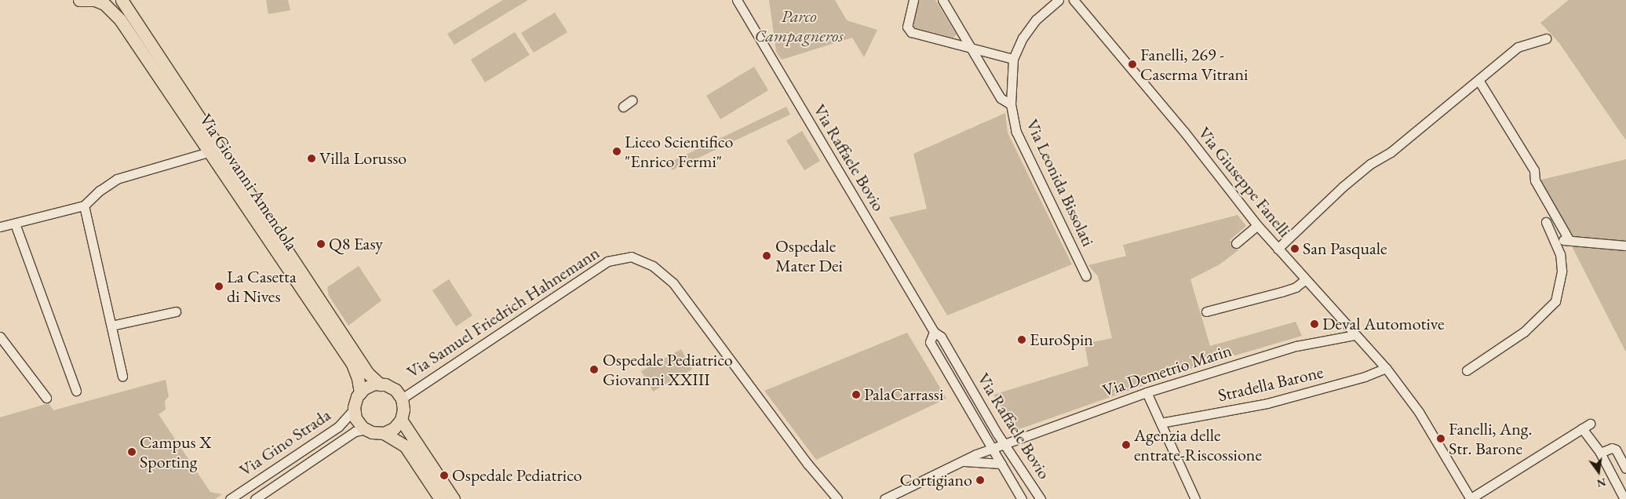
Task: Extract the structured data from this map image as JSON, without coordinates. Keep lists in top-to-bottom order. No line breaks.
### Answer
{"streets":{"main road":["Via Giovanni Amendola"],"street":["Via Raffaele Bovio","Via Giuseppe Fanelli","Via Leonida Bissolati","Via Samuel Friedrich Hahnemann","Via Demetrio Marin","Stradella Barone","Via Gino Strada"]},"crossings":[["Via Raffaele Bovio","Via Demetrio Marin"],["Via Giovanni Amendola","Via Samuel Friedrich Hahnemann"],["Via Giovanni Amendola","Via Gino Strada"],["Via Giuseppe Fanelli","Via Demetrio Marin"],["Via Giuseppe Fanelli","Stradella Barone"],["Via Samuel Friedrich Hahnemann","Via Gino Strada"]],"parks":["Parco Campagneros"],"places":["Fanelli, 269 - Caserma Vitrani","Liceo Scientifico \"Enrico Fermi\"","Villa Lorusso","Q8 Easy","San Pasquale","Ospedale Mater Dei","La Casetta di Nives","Deval Automotive","EuroSpin","Ospedale Pediatrico Giovanni XXIII","PalaCarrassi","Fanelli, Ang. Str. Barone","Agenzia delle entrate-Riscossione","Campus X Sporting","Ospedale Pediatrico","Cortigiano"],"north":"bottom"}
